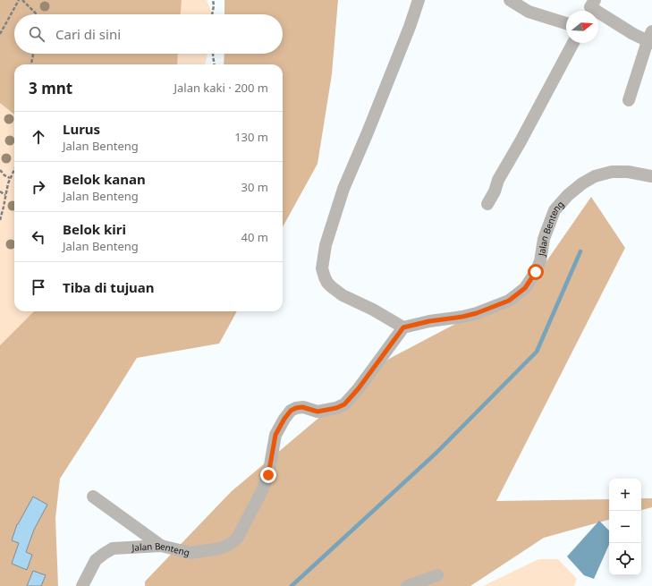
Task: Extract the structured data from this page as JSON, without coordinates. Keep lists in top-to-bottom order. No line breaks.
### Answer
{"streets":{"street":["Jalan Benteng"]},"north":"right","page":{"search":"Cari di sini","heading":["3 mnt","Jalan kaki · 200 m"],"list":[["Lurus","Jalan Benteng","130 m"],["Belok kanan","Jalan Benteng","30 m"],["Belok kiri","Jalan Benteng","40 m"],"Tiba di tujuan"],"map_buttons":["+","−"]}}
